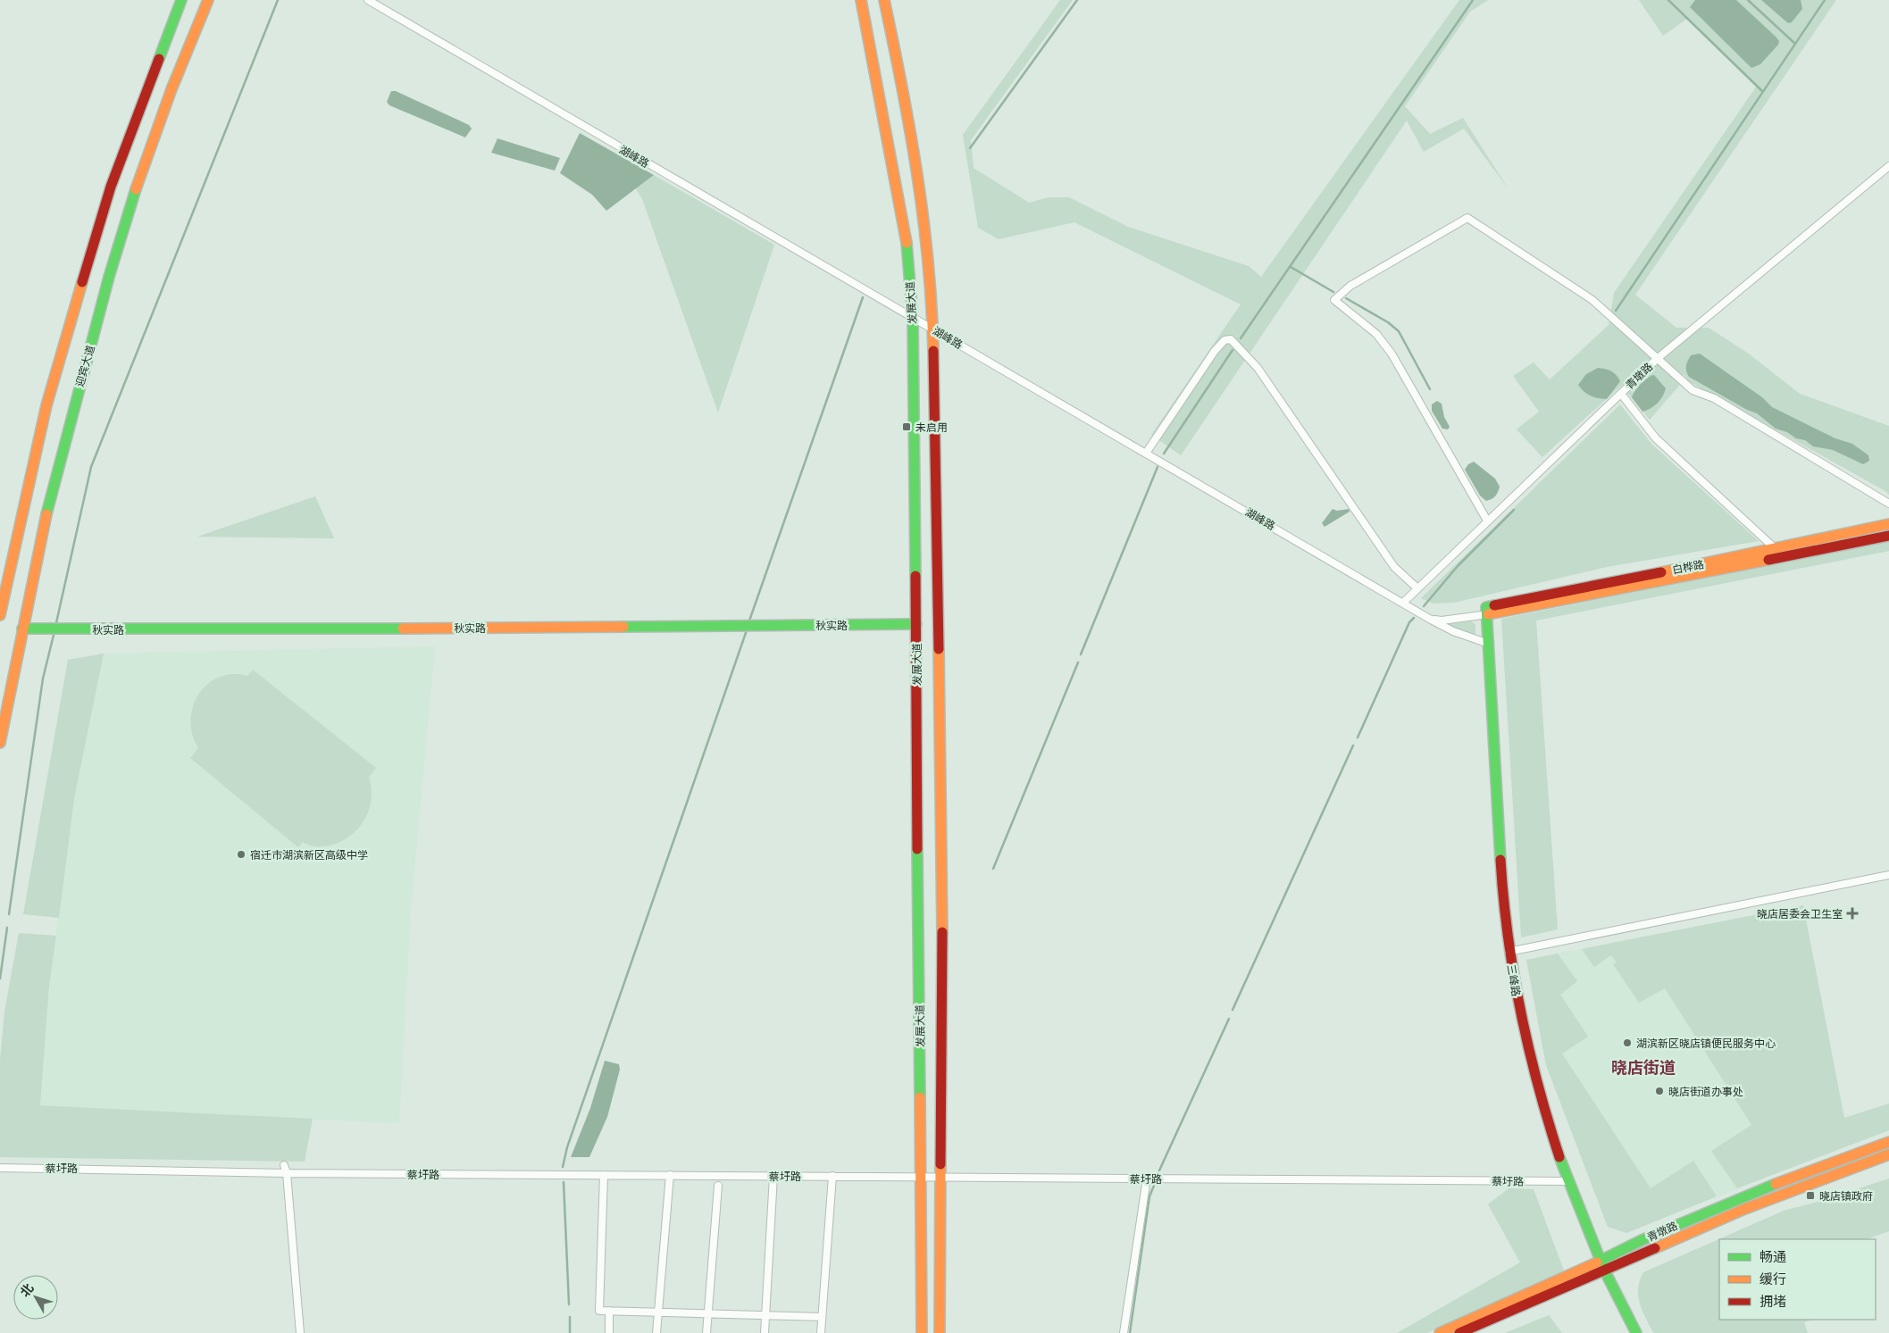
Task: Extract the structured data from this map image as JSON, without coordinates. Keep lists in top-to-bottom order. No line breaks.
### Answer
{"streets":{"main road":["发展大道","迎宾大道","青墩路","白桦路","秋实路","三峰路"],"street":["湖峰路","蔡圩路"]},"crossings":[["湖峰路","发展大道"],["湖峰路","青墩路"],["湖峰路","三峰路"],["发展大道","秋实路"],["发展大道","蔡圩路"],["迎宾大道","秋实路"],["青墩路","三峰路"],["白桦路","三峰路"],["三峰路","蔡圩路"]],"districts":["晓店街道"],"places":{"transit":["未启用","晓店镇政府"],"other":["宿迁市湖滨新区高级中学","湖滨新区晓店镇便民服务中心","晓店街道办事处"],"health":["晓店居委会卫生室"]},"legend":["畅通","缓行","拥堵"],"north":"top left"}
